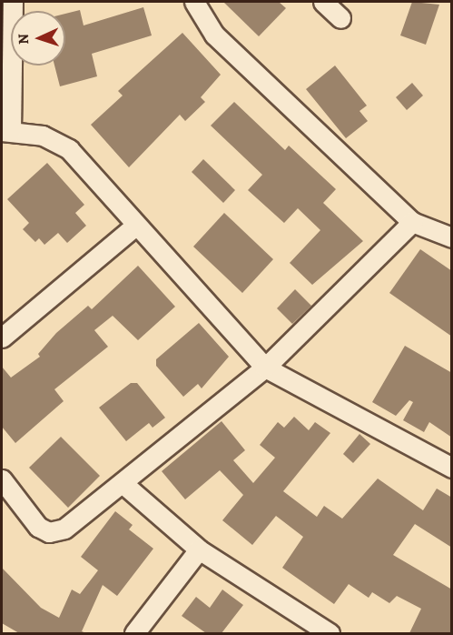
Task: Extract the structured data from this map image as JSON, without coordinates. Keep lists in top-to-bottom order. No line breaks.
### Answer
{"north":"left"}
